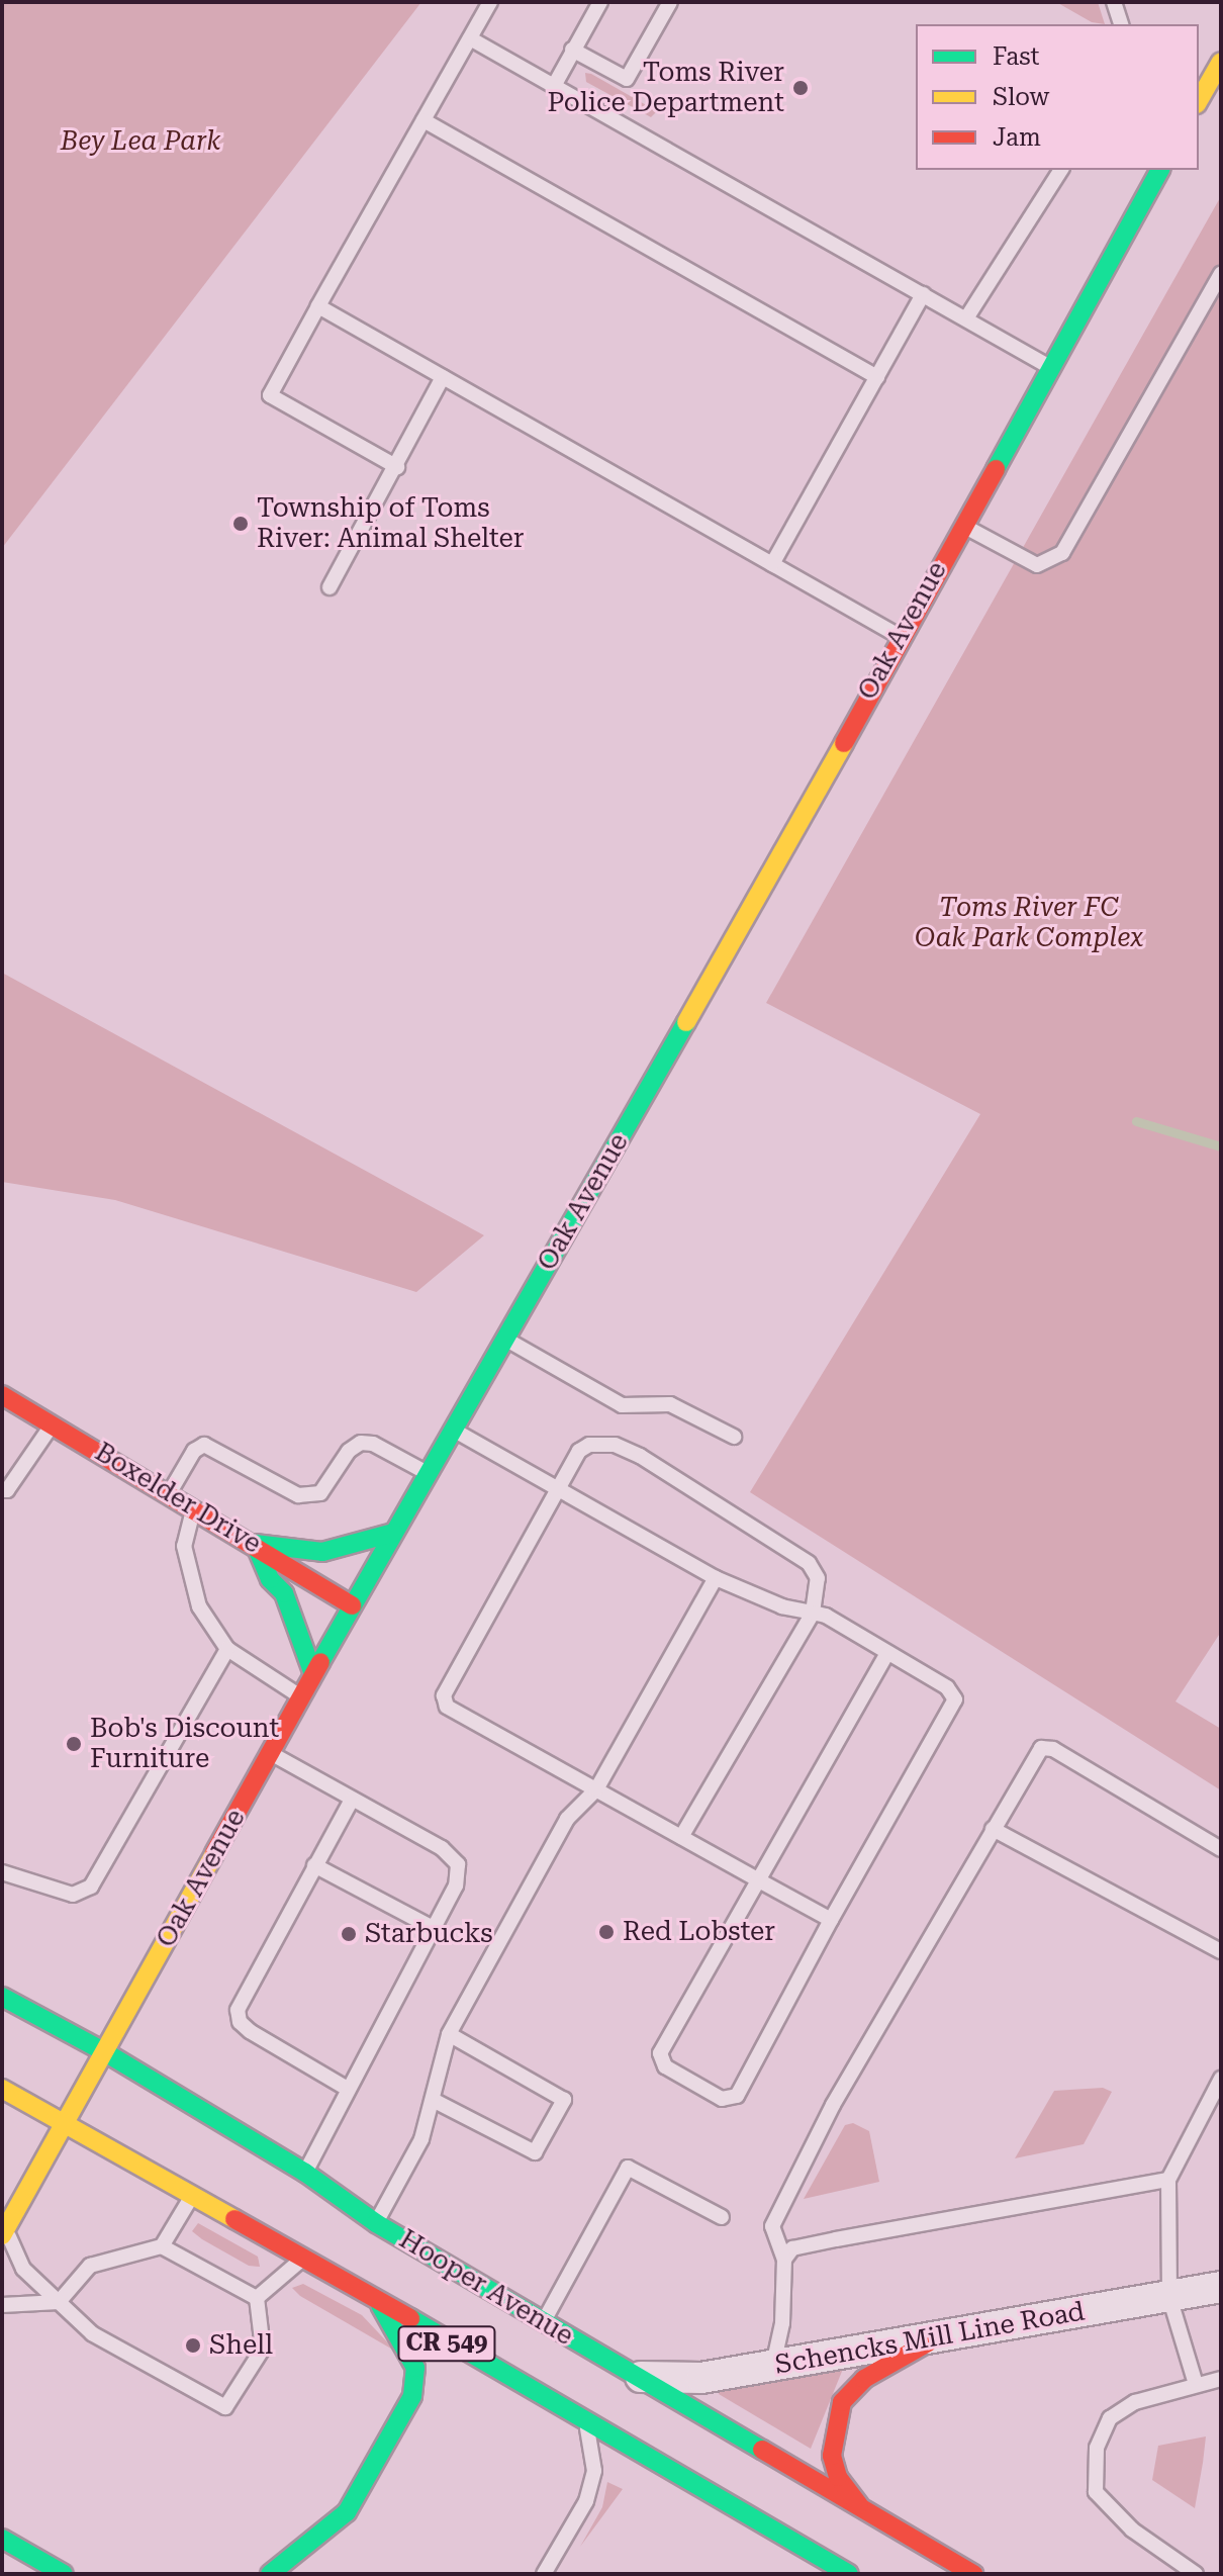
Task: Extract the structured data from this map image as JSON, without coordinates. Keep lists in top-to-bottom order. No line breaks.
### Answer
{"streets":{"street":["Oak Avenue","Boxelder Drive","Hooper Avenue","Schencks Mill Line Road","CR 549"]},"crossings":[["Oak Avenue","Boxelder Drive"],["Oak Avenue","Hooper Avenue"],["Oak Avenue","CR 549"],["Hooper Avenue","Schencks Mill Line Road"]],"parks":["Bey Lea Park","Toms River FC Oak Park Complex"],"places":["Toms River Police Department","Township of Toms River: Animal Shelter","Bob's Discount Furniture","Red Lobster","Starbucks","Shell"],"legend":["Fast","Slow","Jam"]}
